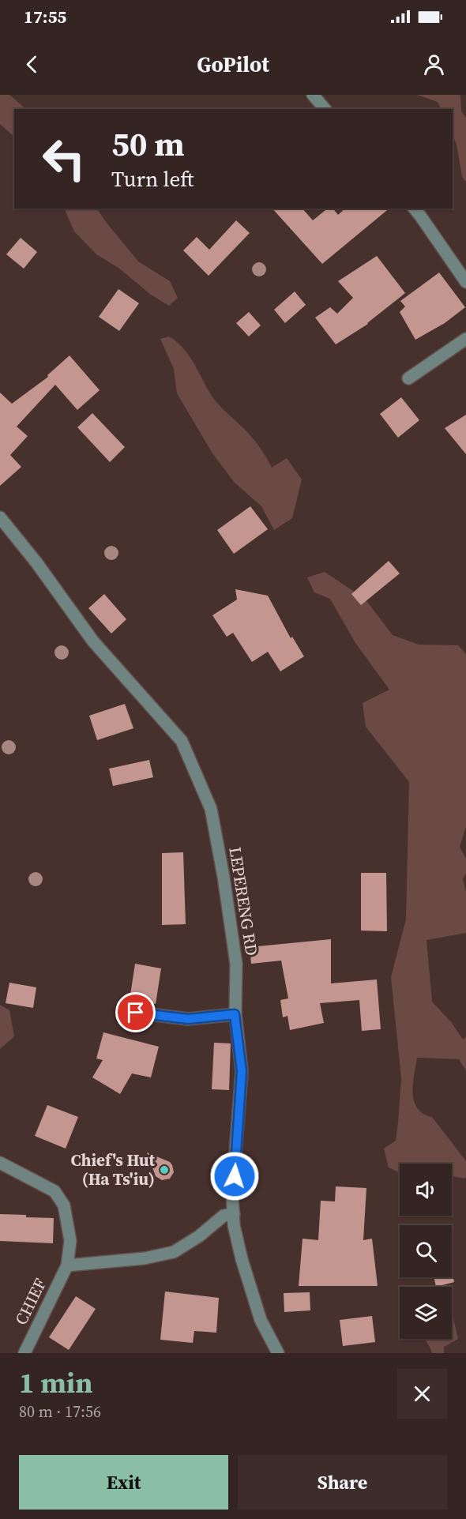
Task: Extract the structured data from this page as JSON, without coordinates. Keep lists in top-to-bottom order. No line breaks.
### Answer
{"streets":{"street":["LEPERENG RD","CHIEF"]},"places":["Chief's Hut (Ha Ts'iu)"],"page":{"status":"17:55","header":"GoPilot","turn":["50 m","Turn left"],"heading":["1 min","80 m · 17:56"],"buttons":["Exit","Share"]}}
